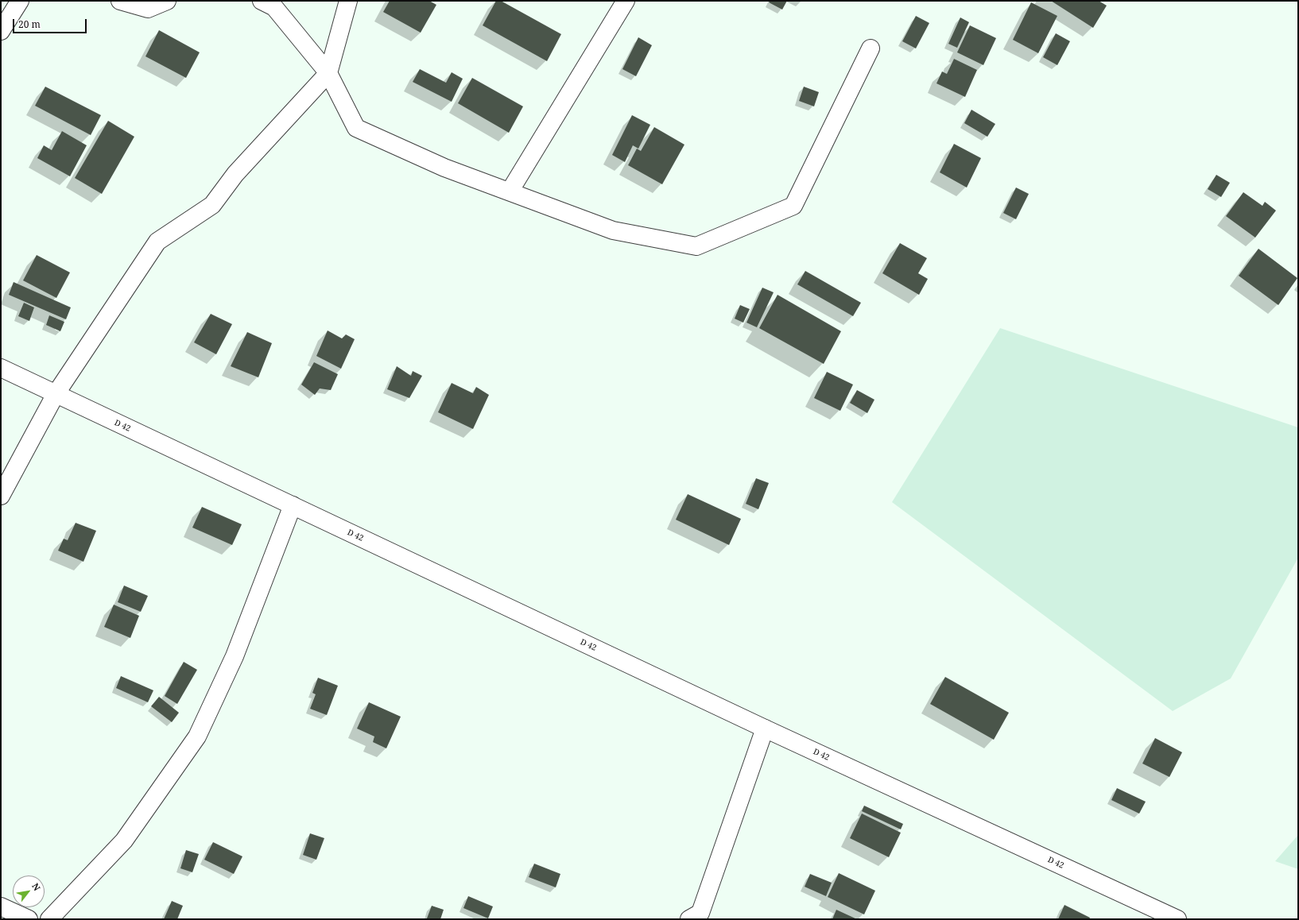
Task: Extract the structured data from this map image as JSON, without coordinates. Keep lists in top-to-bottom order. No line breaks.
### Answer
{"streets":{"street":["D 42"]},"scale_bar":"20 m","north":"top right"}
